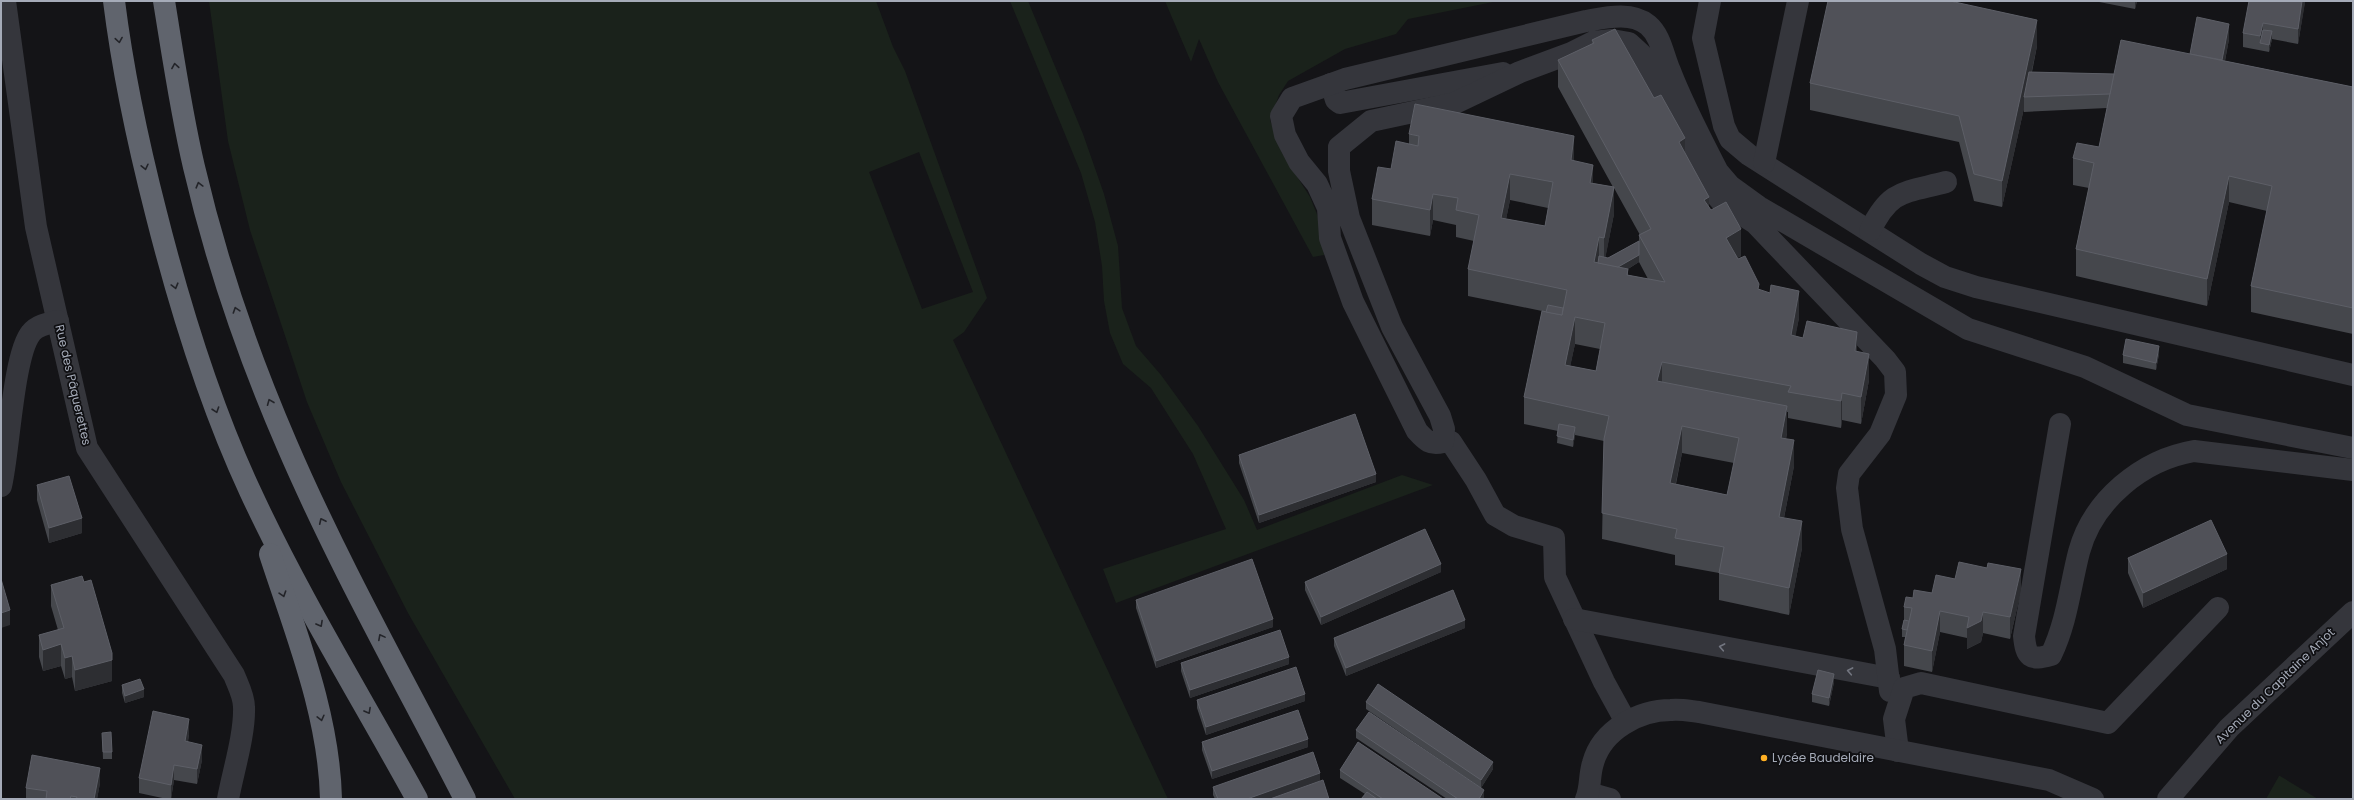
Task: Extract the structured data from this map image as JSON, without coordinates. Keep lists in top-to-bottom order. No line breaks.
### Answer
{"streets":{"street":["Rue des Pâquerettes","Avenue du Capitaine Anjot"]},"places":["Lycée Baudelaire"]}
